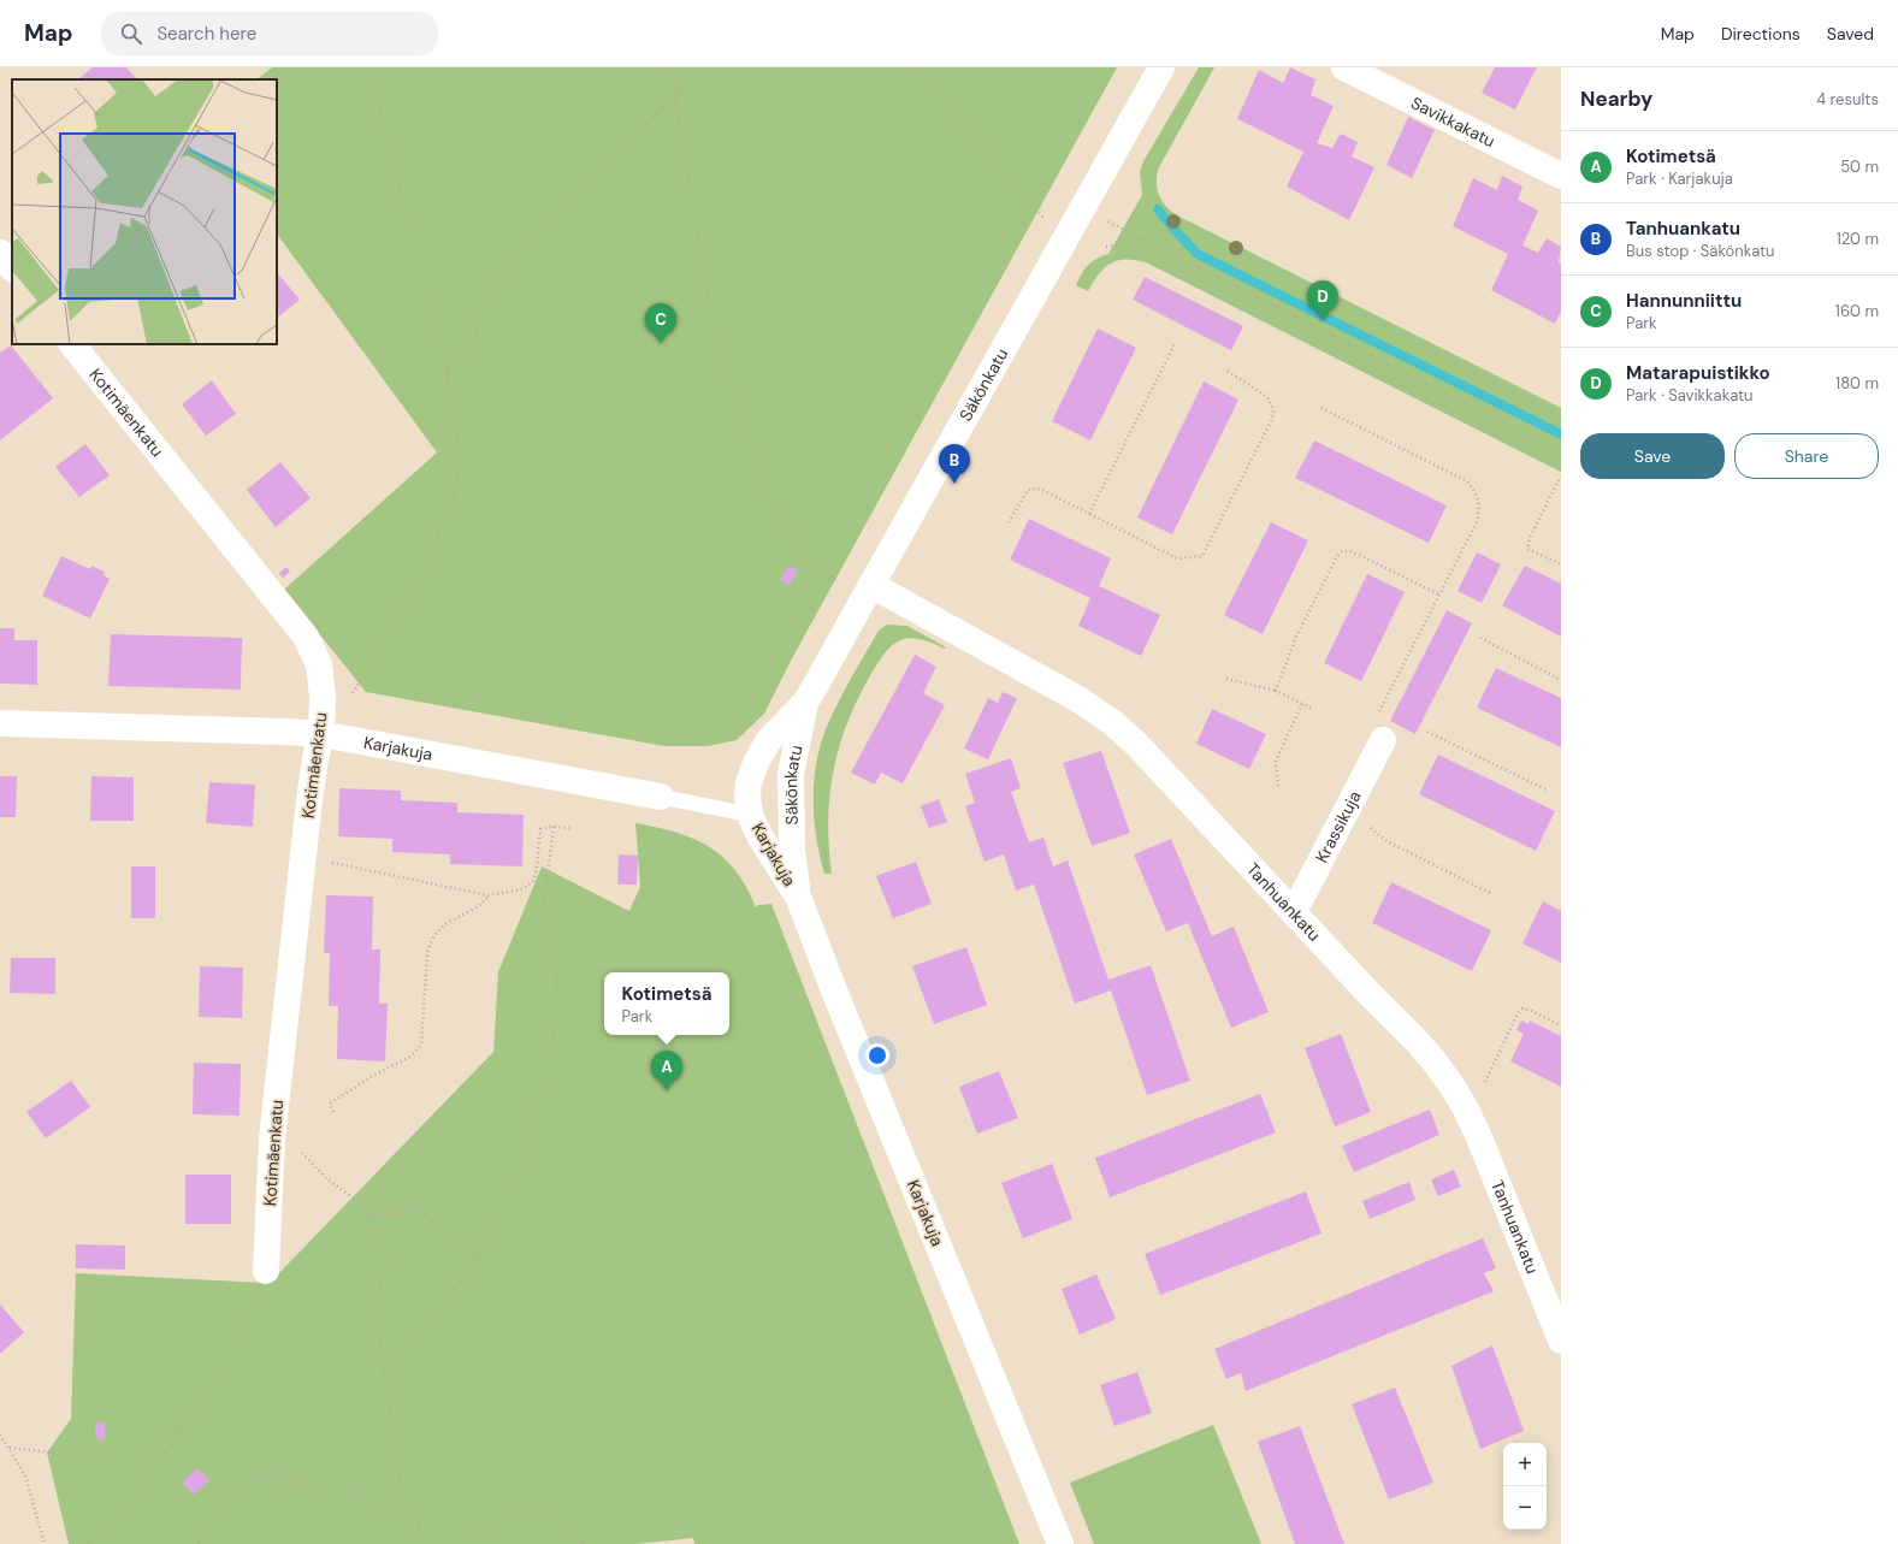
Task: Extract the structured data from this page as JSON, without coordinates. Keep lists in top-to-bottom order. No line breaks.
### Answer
{"streets":{"street":["Savikkakatu","Säkönkatu","Kotimäenkatu","Karjakuja","Krassikuja","Tanhuankatu"]},"crossings":[["Säkönkatu","Karjakuja"],["Säkönkatu","Tanhuankatu"],["Kotimäenkatu","Karjakuja"],["Krassikuja","Tanhuankatu"]],"page":{"header":"Map","search":"Search here","nav":["Map","Directions","Saved"],"heading":["Nearby","4 results"],"list":[{"mark":"A","name":"Kotimetsä","note":"Park · Karjakuja","value":"50 m"},{"mark":"B","name":"Tanhuankatu","note":"Bus stop · Säkönkatu","value":"120 m"},{"mark":"C","name":"Hannunniittu","note":"Park","value":"160 m"},{"mark":"D","name":"Matarapuistikko","note":"Park · Savikkakatu","value":"180 m"}],"pins":["D","C","B","A"],"buttons":["Save","Share"],"popup":["Kotimetsä","Park"],"map_buttons":["+","−"]}}
